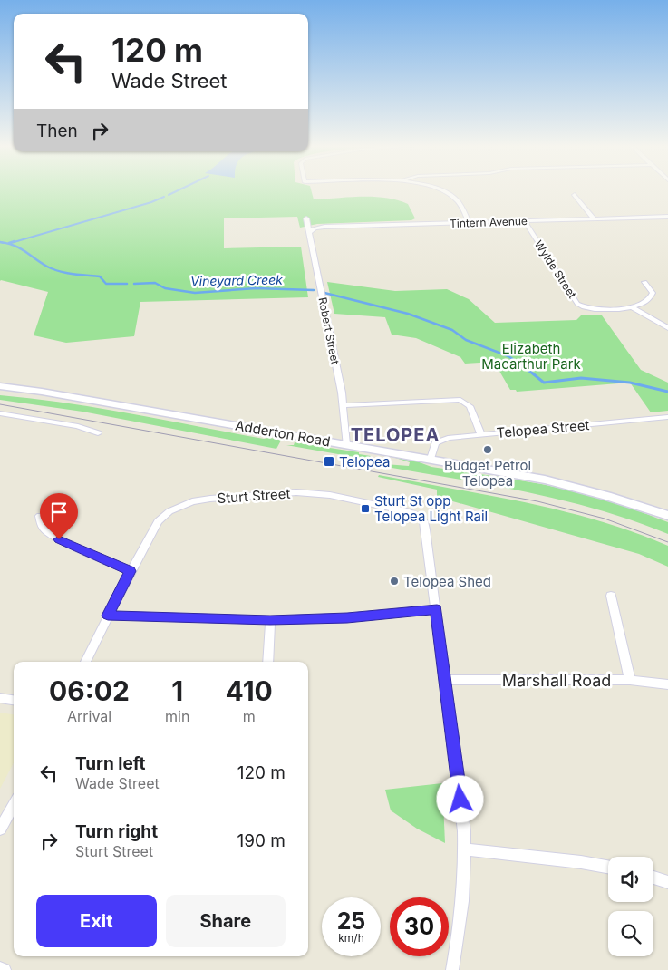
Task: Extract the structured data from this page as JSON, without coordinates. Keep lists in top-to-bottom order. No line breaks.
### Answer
{"streets":{"main road":["Adderton Road"],"street":["Tintern Avenue","Wylde Street","Robert Street","Telopea Street","Sturt Street","Marshall Road"]},"crossings":[["Tintern Avenue","Wylde Street"],["Tintern Avenue","Robert Street"],["Robert Street","Adderton Road"],["Telopea Street","Adderton Road"]],"districts":["TELOPEA"],"water":["Vineyard Creek"],"parks":["Elizabeth Macarthur Park"],"places":{"other":["Budget Petrol Telopea","Telopea Shed"],"transit":["Telopea","Sturt St opp Telopea Light Rail"]},"page":{"turn":["120 m","Wade Street"],"then":"Then","eta":["06:02","Arrival","1","min","410","m"],"list":[{"name":"Turn left","note":"Wade Street","value":"120 m"},{"name":"Turn right","note":"Sturt Street","value":"190 m"}],"buttons":["Exit","Share"],"speed":"25 km/h","limit":"30"}}
